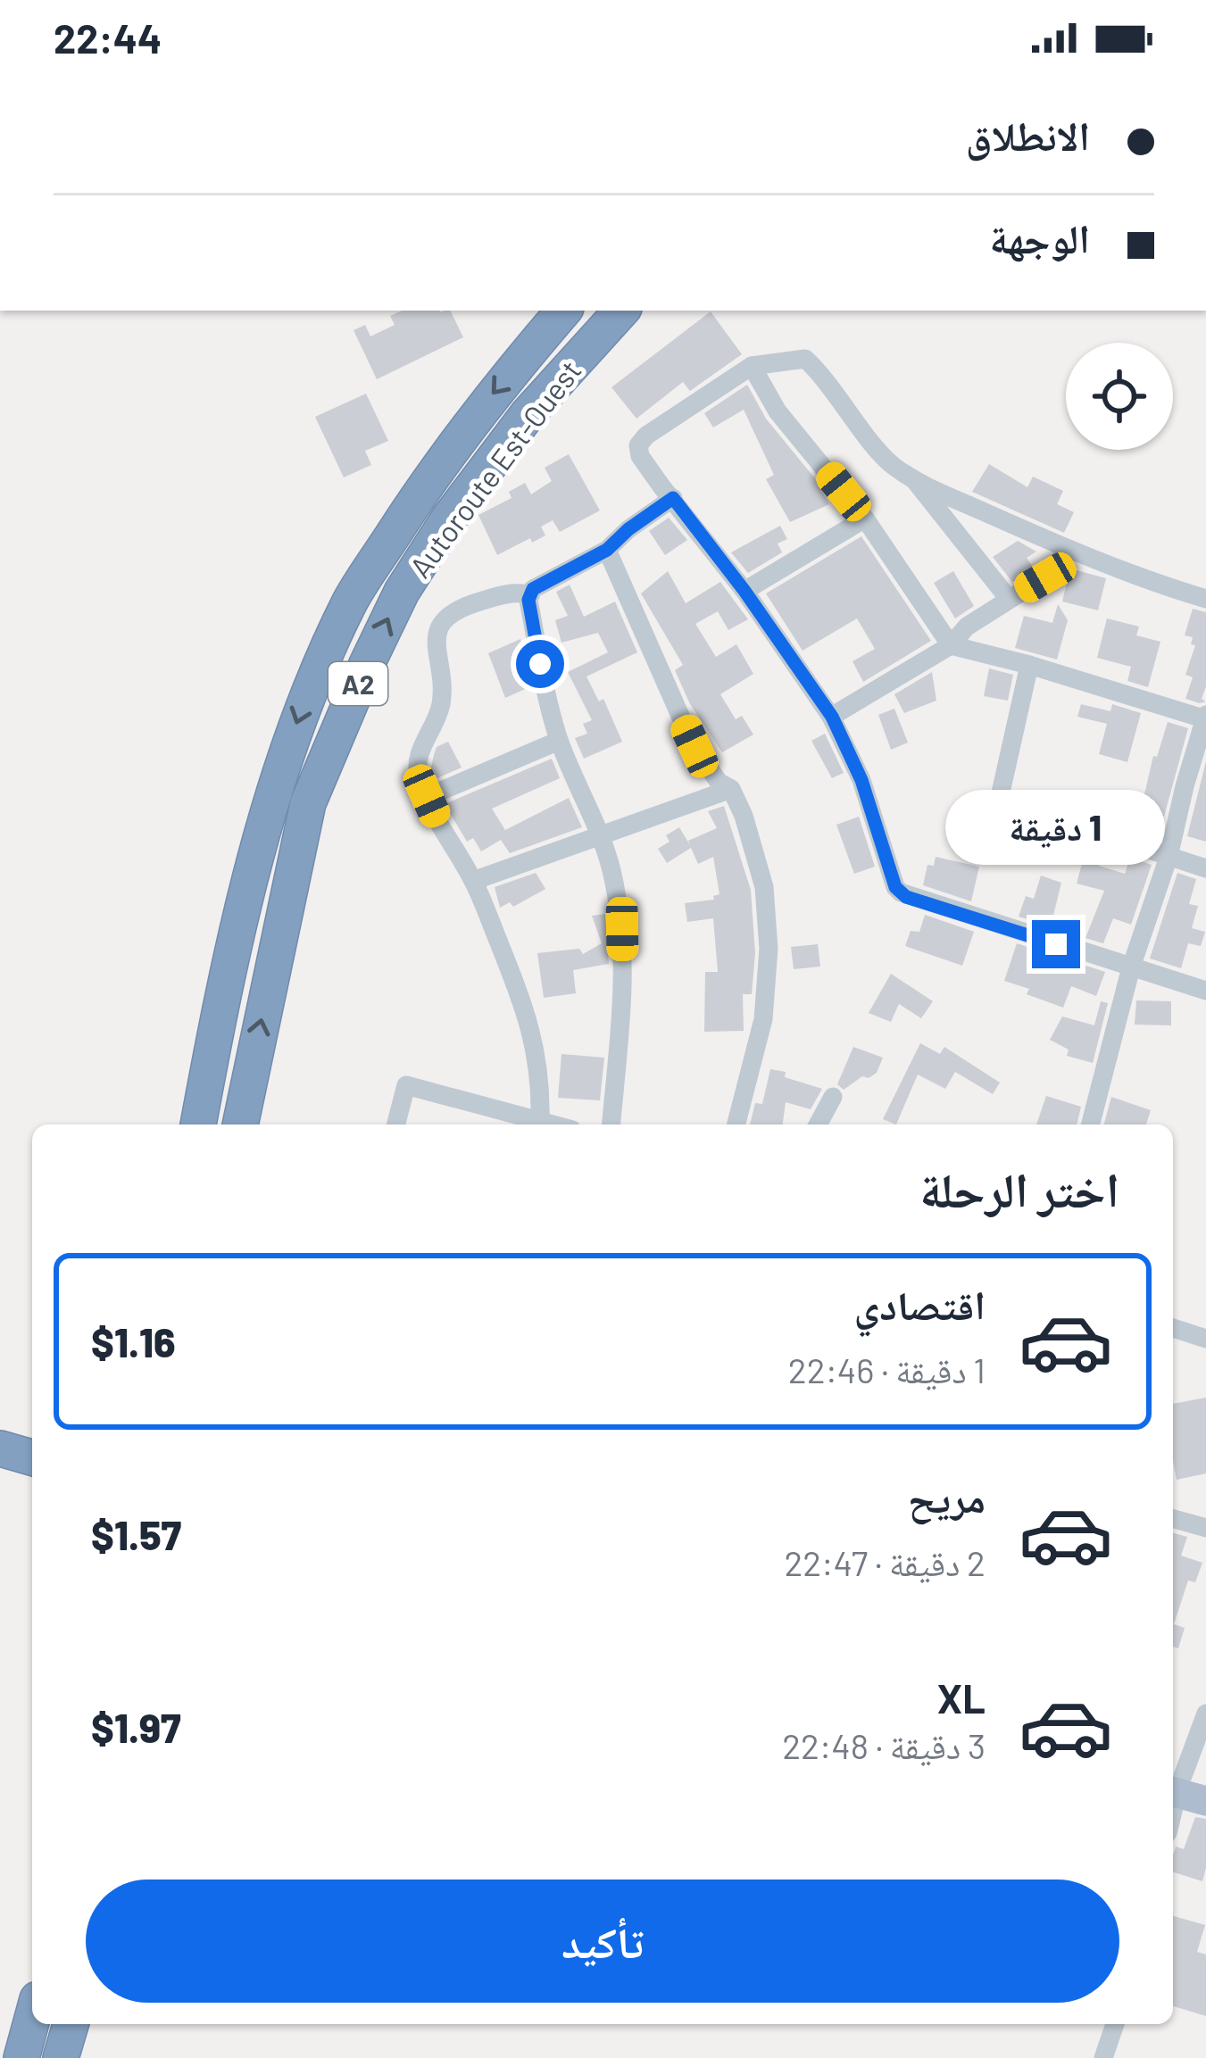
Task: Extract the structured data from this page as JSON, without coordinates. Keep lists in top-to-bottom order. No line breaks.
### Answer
{"streets":{"highway":["Autoroute Est-Ouest","A2"]},"page":{"status":"22:44","banner":["الانطلاق","الوجهة"],"bubble":"1 دقيقة","heading":"اختر الرحلة","list":[{"name":"اقتصادي","note":"1 دقيقة · 22:46","value":"$1.16"},{"name":"مريح","note":"2 دقيقة · 22:47","value":"$1.57"},{"name":"XL","note":"3 دقيقة · 22:48","value":"$1.97"}],"buttons":"تأكيد"}}
